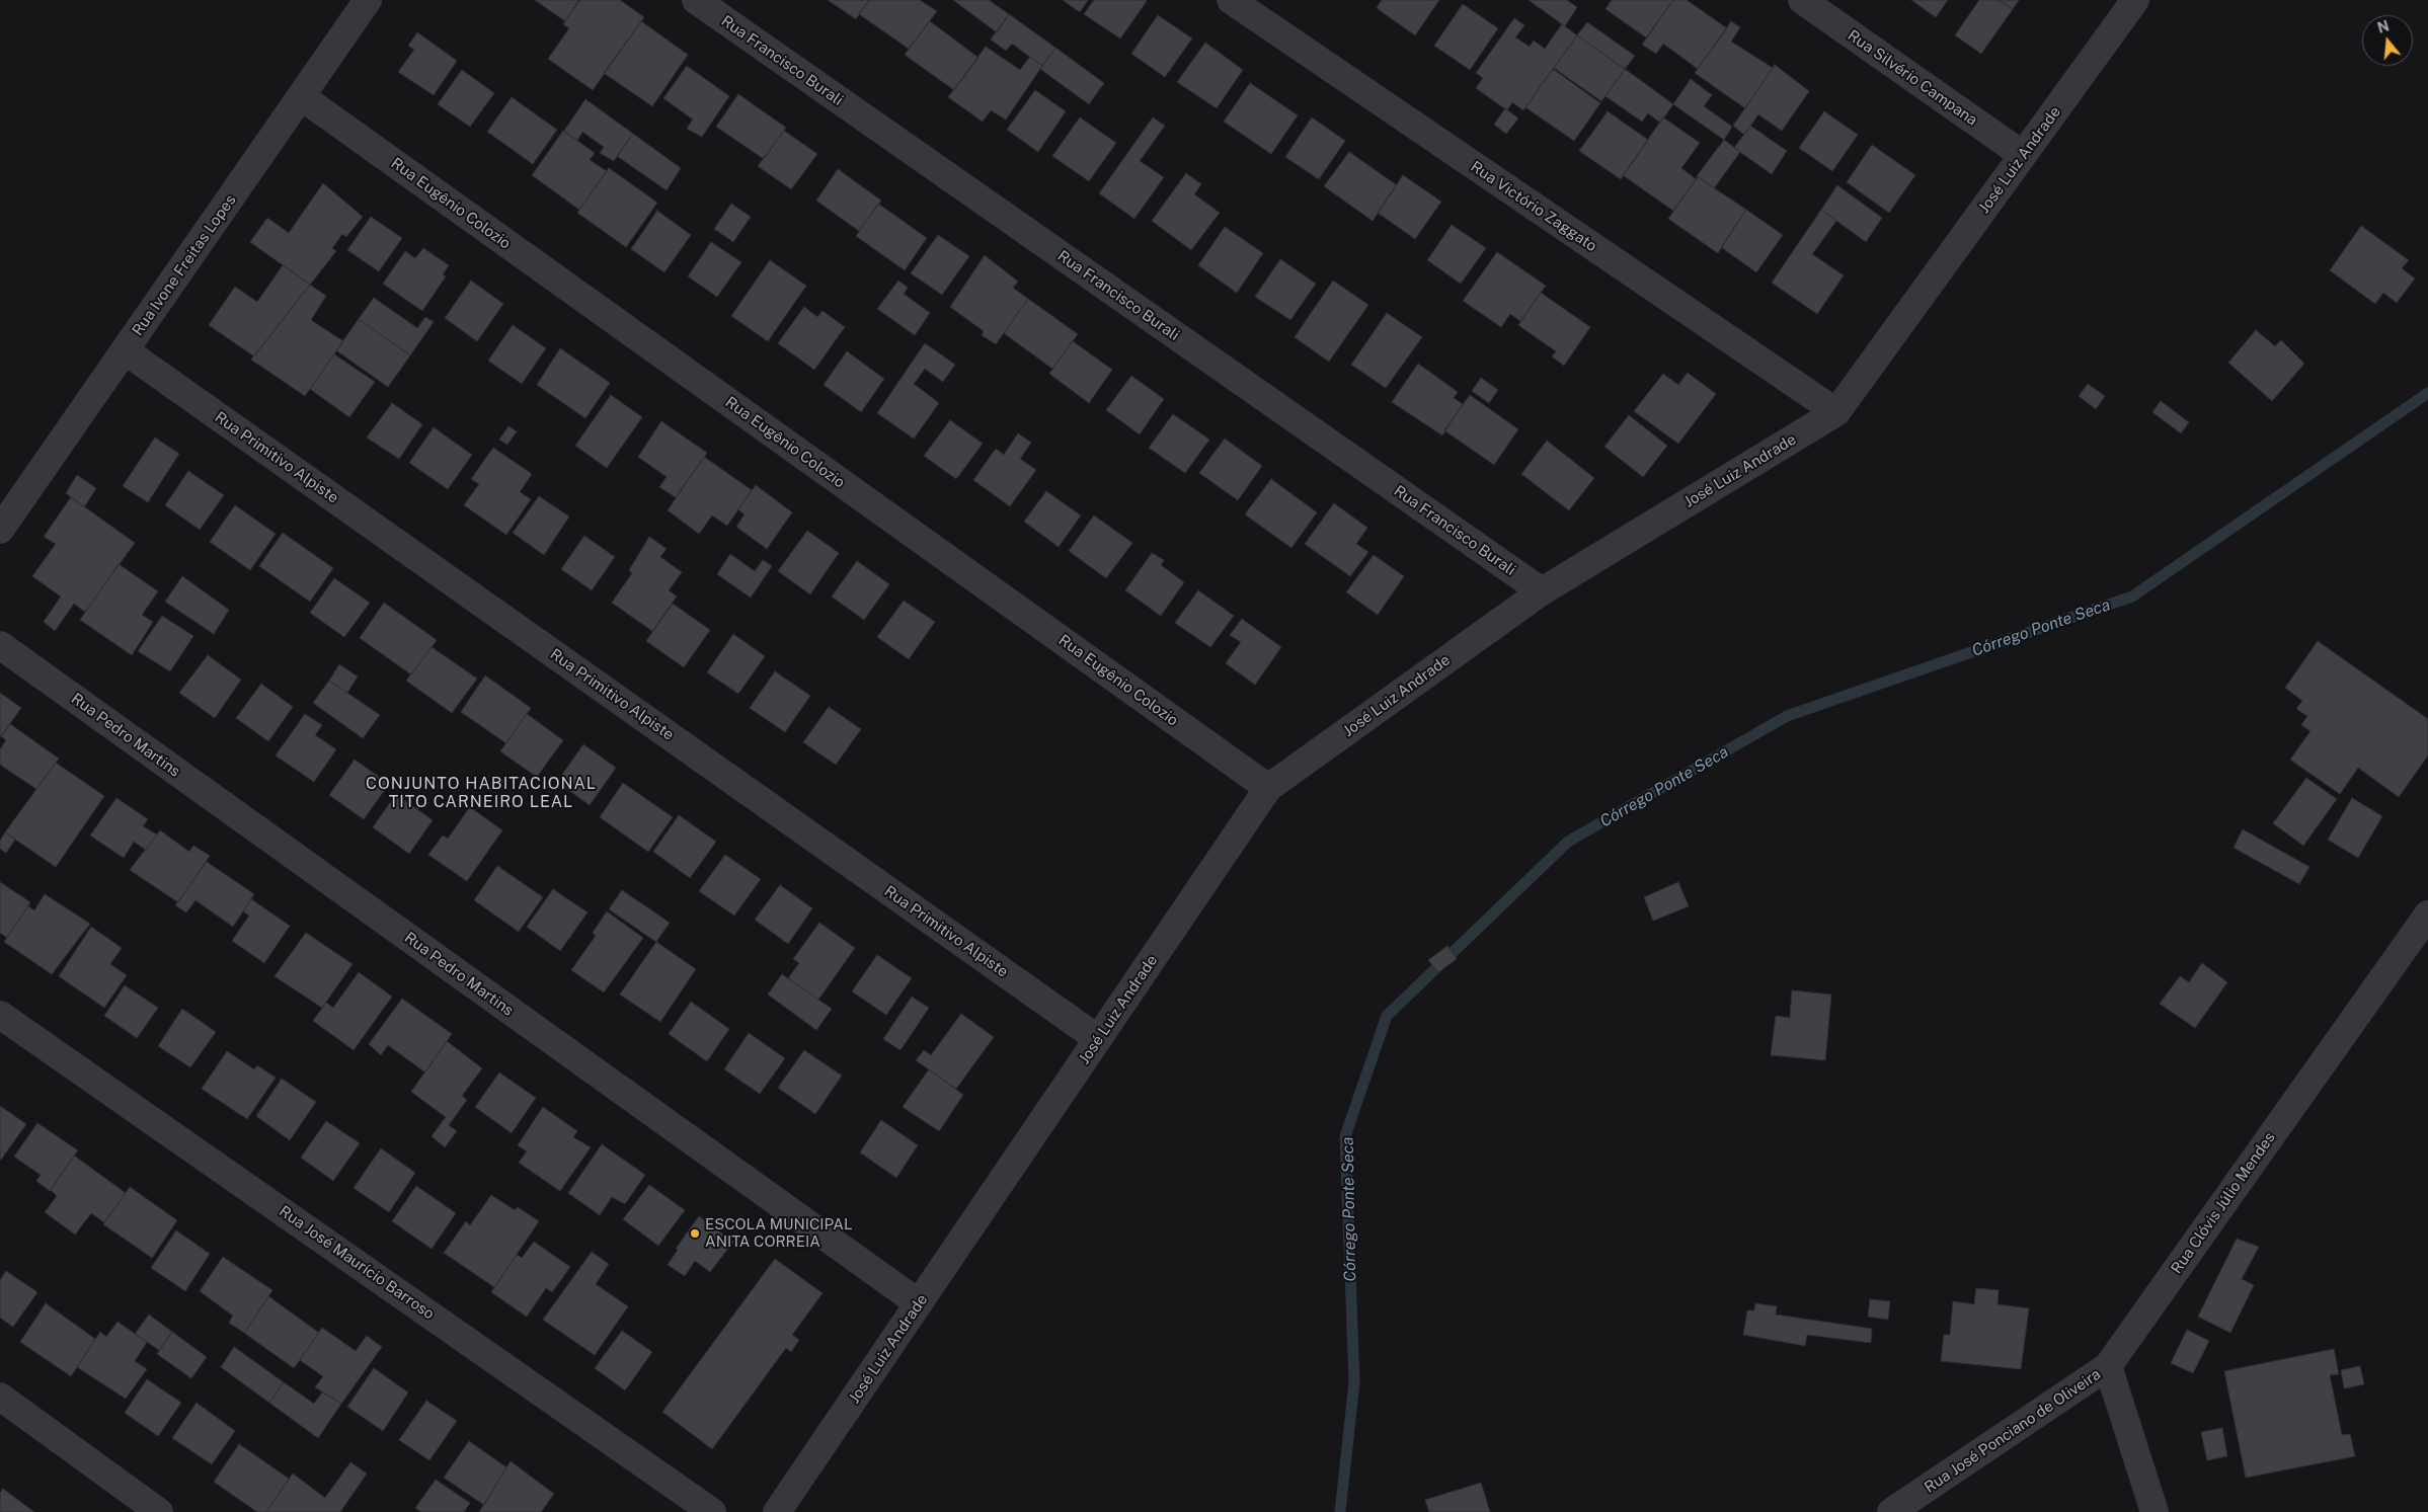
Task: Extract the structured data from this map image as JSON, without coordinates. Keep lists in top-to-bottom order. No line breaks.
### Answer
{"streets":{"street":["Rua Francisco Burali","Rua Silvério Campana","José Luiz Andrade","Rua Eugênio Colozio","Rua Victório Zaggato","Rua Ivone Freitas Lopes","Rua Primitivo Alpiste","Rua Pedro Martins","Rua Clóvis Júlio Mendes","Rua José Maurício Barroso","Rua José Ponciano de Oliveira"]},"crossings":[["Rua Francisco Burali","José Luiz Andrade"],["Rua Silvério Campana","José Luiz Andrade"],["José Luiz Andrade","Rua Eugênio Colozio"],["José Luiz Andrade","Rua Victório Zaggato"],["José Luiz Andrade","Rua Primitivo Alpiste"],["José Luiz Andrade","Rua Pedro Martins"],["Rua Eugênio Colozio","Rua Ivone Freitas Lopes"],["Rua Ivone Freitas Lopes","Rua Primitivo Alpiste"],["Rua Clóvis Júlio Mendes","Rua José Ponciano de Oliveira"]],"districts":["CONJUNTO HABITACIONAL TITO CARNEIRO LEAL"],"water":["Córrego Ponte Seca"],"places":["ESCOLA MUNICIPAL ANITA CORREIA"],"north":"top"}
